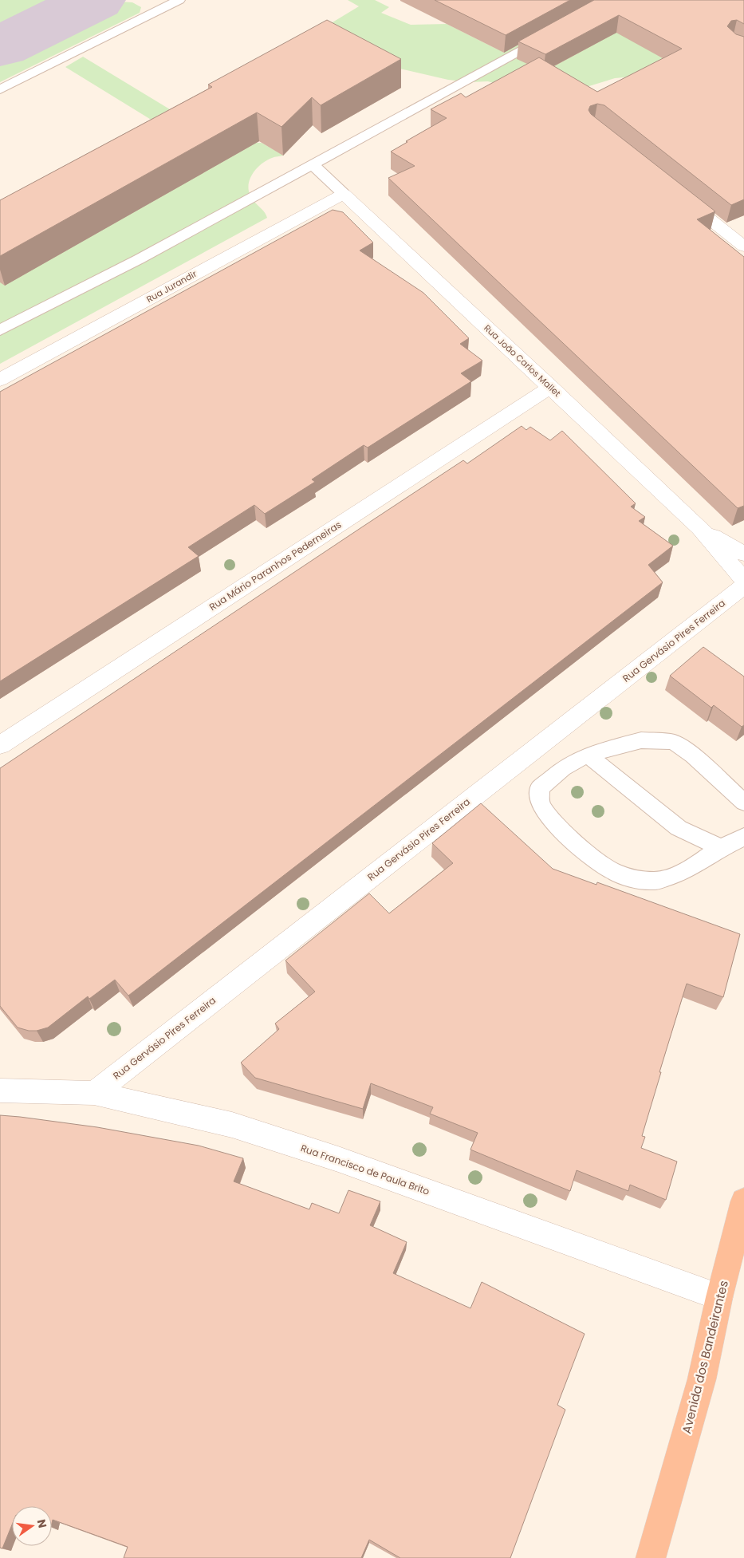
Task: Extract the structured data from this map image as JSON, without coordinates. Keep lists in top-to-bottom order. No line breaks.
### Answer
{"streets":{"highway":["Avenida dos Bandeirantes"],"street":["Rua Jurandir","Rua João Carlos Mallet","Rua Mário Paranhos Pederneiras","Rua Gervásio Pires Ferreira","Rua Francisco de Paula Brito"]},"crossings":[["Rua Jurandir","Rua João Carlos Mallet"],["Rua João Carlos Mallet","Rua Mário Paranhos Pederneiras"],["Rua Gervásio Pires Ferreira","Rua Francisco de Paula Brito"],["Rua Francisco de Paula Brito","Avenida dos Bandeirantes"]],"north":"right"}
